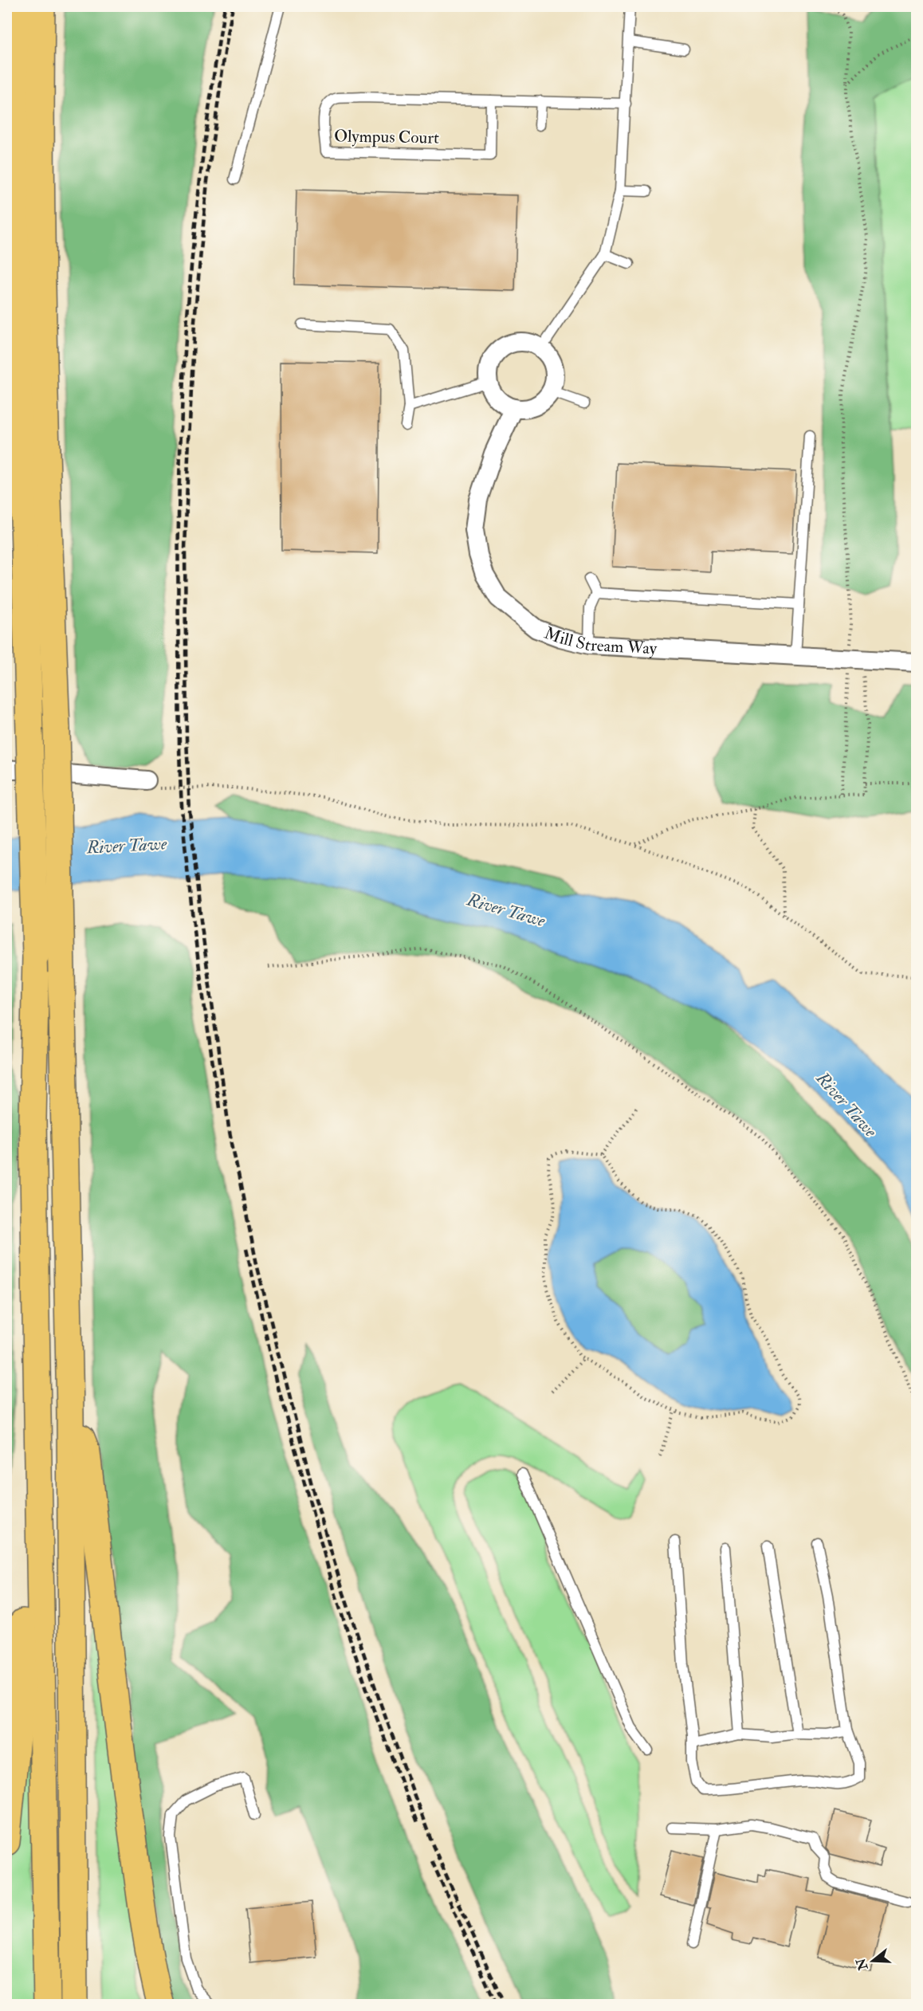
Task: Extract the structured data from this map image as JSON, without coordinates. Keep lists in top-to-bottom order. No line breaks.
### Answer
{"streets":{"street":["Mill Stream Way"],"lane":["Olympus Court"]},"water":["River Tawe"],"north":"left"}
